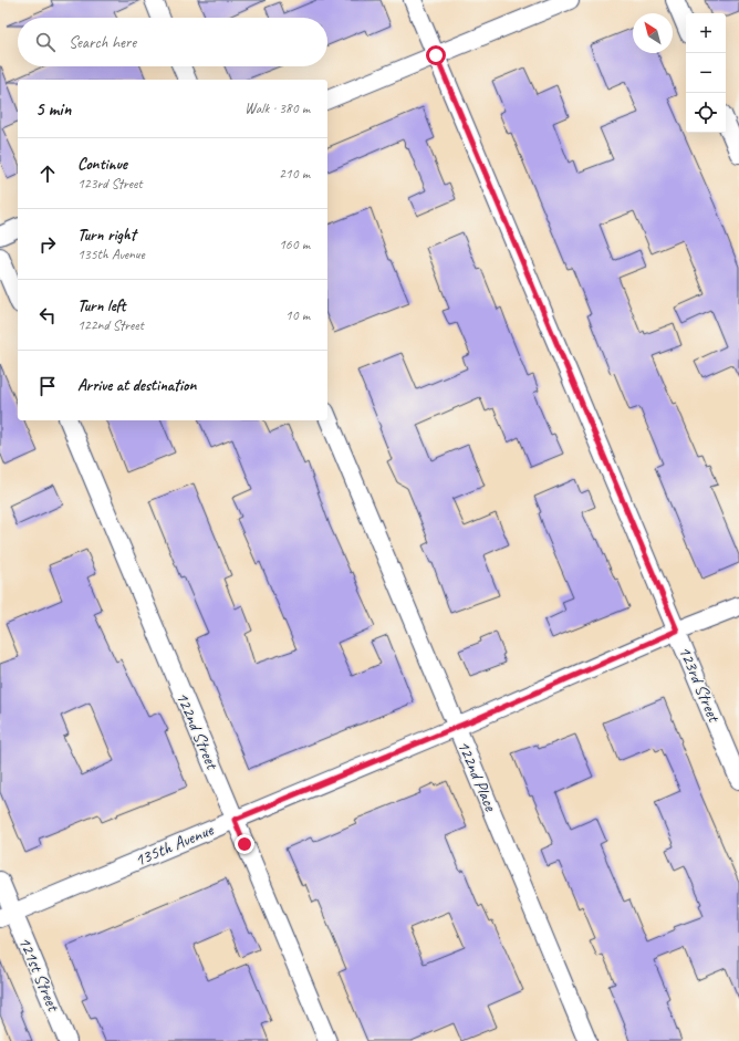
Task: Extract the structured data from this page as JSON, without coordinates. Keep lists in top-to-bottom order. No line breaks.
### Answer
{"streets":{"street":["123rd Street","122nd Street","122nd Place","135th Avenue","121st Street"]},"crossings":[["123rd Street","135th Avenue"],["122nd Street","135th Avenue"],["122nd Place","135th Avenue"],["135th Avenue","121st Street"]],"north":"top left","page":{"map_buttons":["+","−"],"search":"Search here","heading":["5 min","Walk · 380 m"],"list":[["Continue","123rd Street","210 m"],["Turn right","135th Avenue","160 m"],["Turn left","122nd Street","10 m"],"Arrive at destination"]}}
